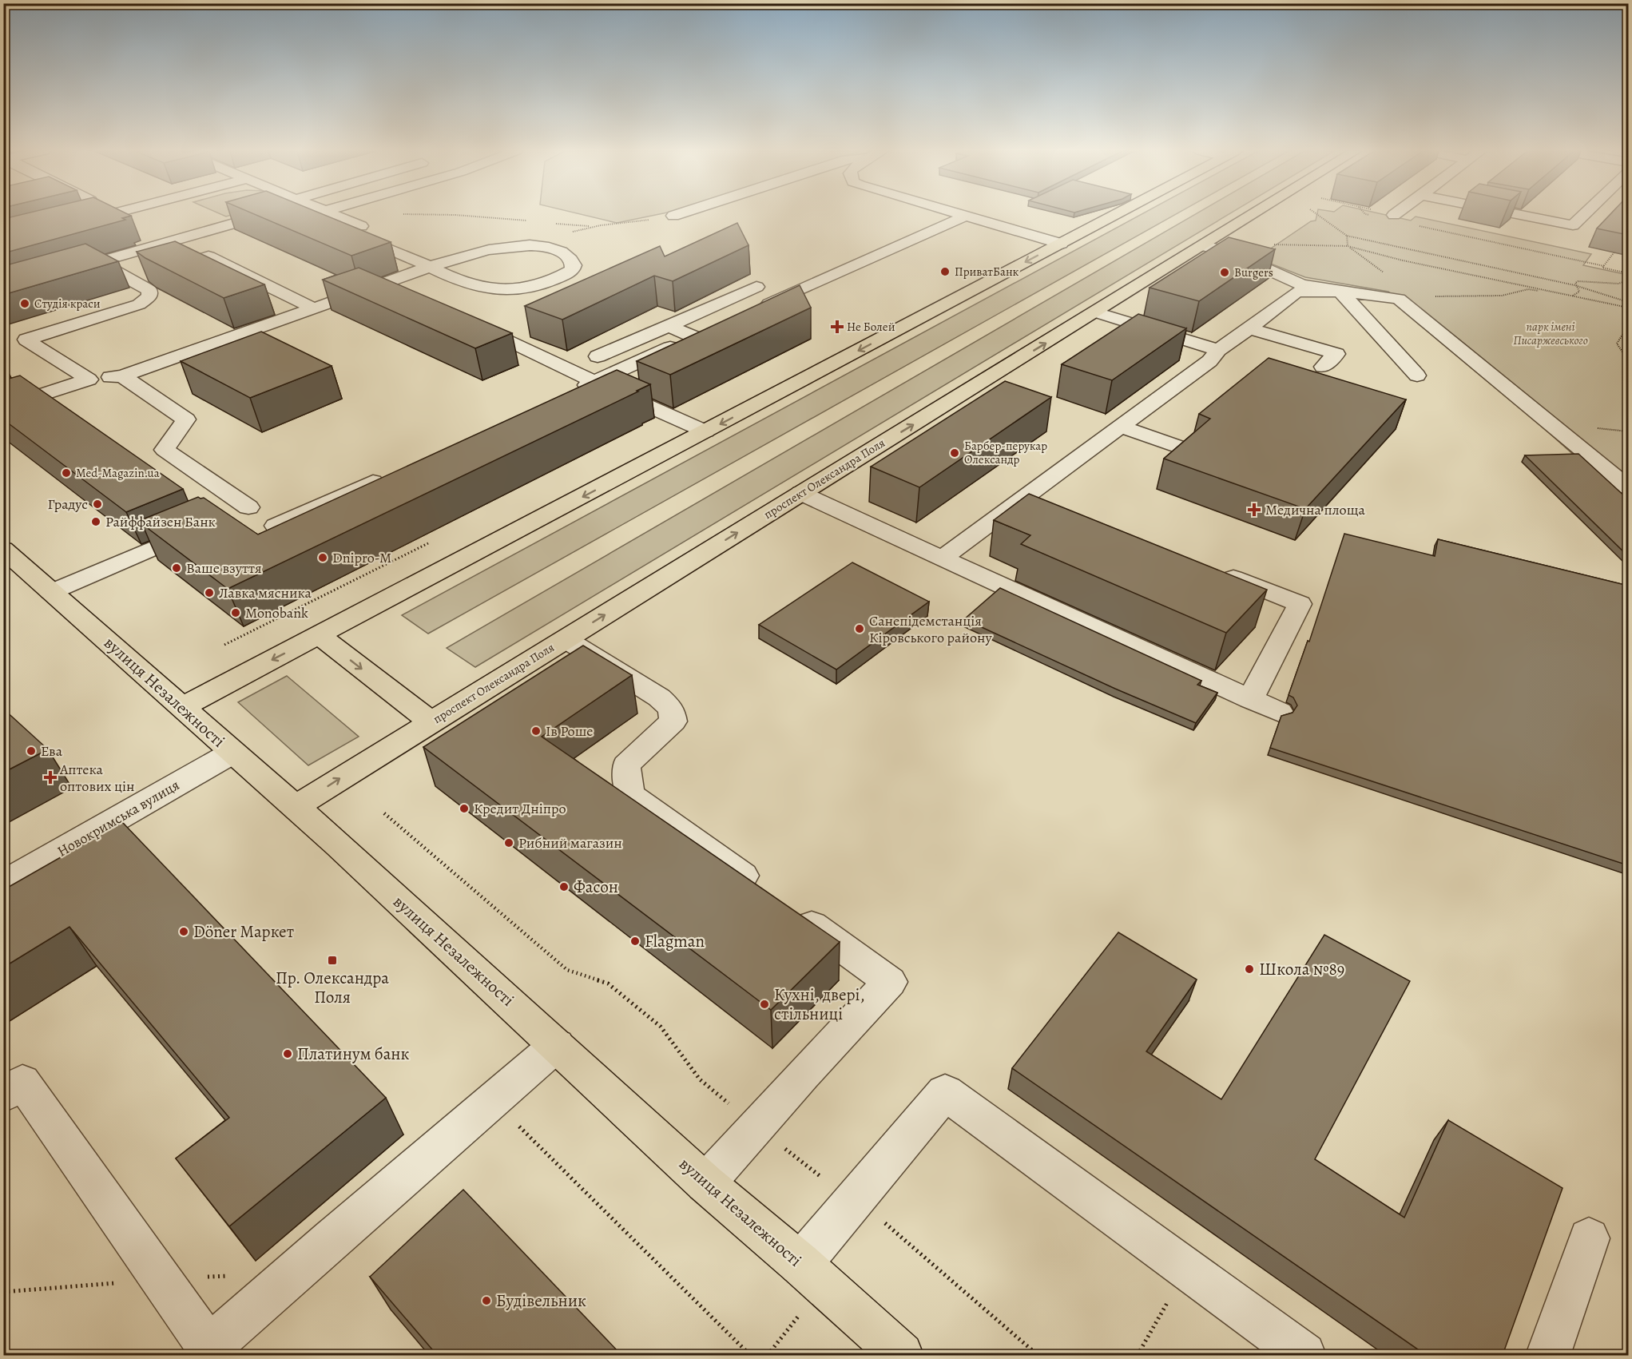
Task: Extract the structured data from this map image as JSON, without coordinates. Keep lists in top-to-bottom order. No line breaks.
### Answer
{"streets":{"main road":["проспект Олександра Поля","вулиця Незалежності"],"street":["Новокримська вулиця"]},"crossings":[["проспект Олександра Поля","вулиця Незалежності"],["вулиця Незалежності","Новокримська вулиця"]],"parks":["парк імені Писаржевського"],"places":{"other":["ПриватБанк","Burgers","Студія краси","Барбер-перукар Олександр","Med-Magazin.ua","Градус","Райффайзен Банк","Dnipro-M","Ваше взуття","Лавка мясника","Monobank","Санепідемстанція Кіровського району","Ів Роше","Ева","Кредит Дніпро","Рибний магазин","Фасон","Döner Маркет","Flagman","Школа №89","Кухні, двері, стільниці","Платинум банк","Будівельник"],"health":["Не Болей","Медична площа","Аптека оптових цін"],"transit":["Пр. Олександра Поля"]}}
